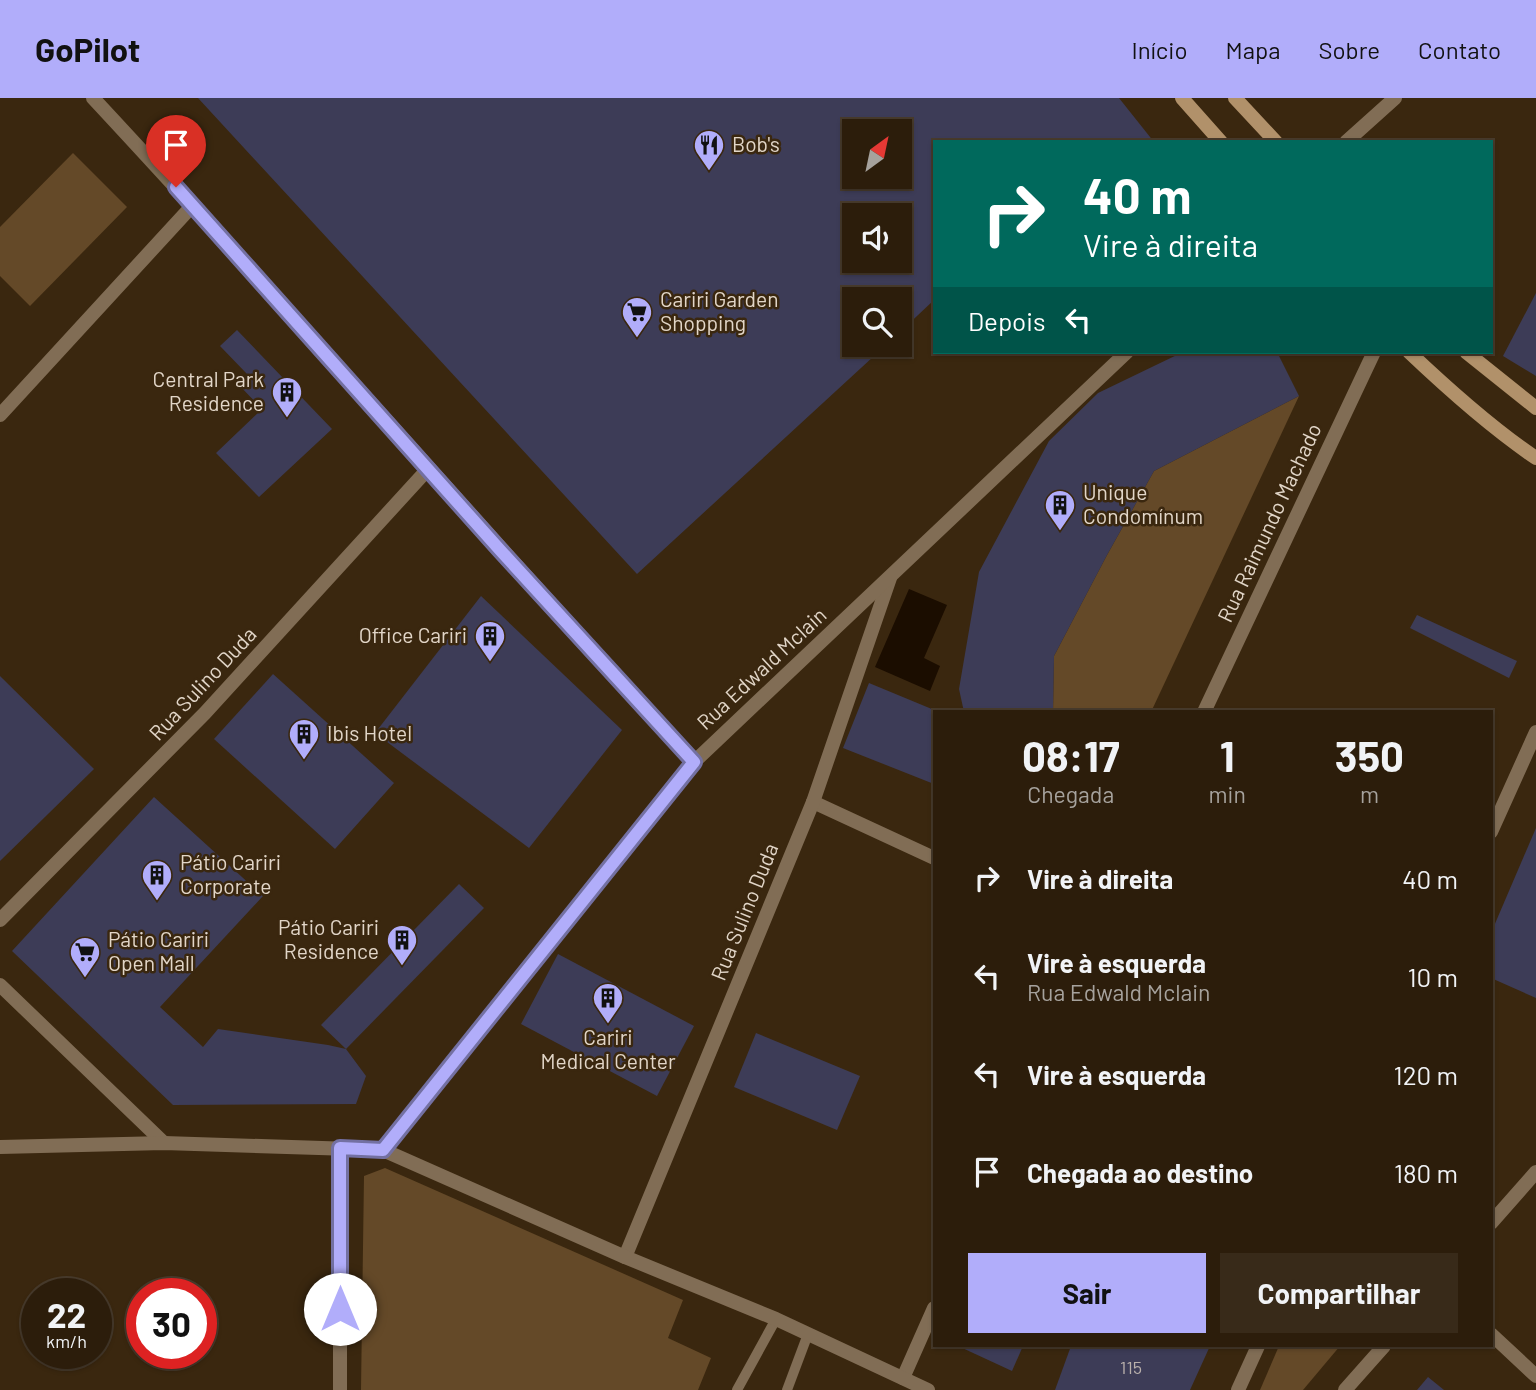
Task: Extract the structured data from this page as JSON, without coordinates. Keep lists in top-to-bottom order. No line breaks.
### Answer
{"streets":{"street":["Rua Raimundo Machado","Rua Edwald Mclain","Rua Sulino Duda"]},"crossings":[["Rua Edwald Mclain","Rua Sulino Duda"]],"places":{"restaurant":["Bob's"],"supermarket":["Cariri Garden Shopping","Pátio Cariri Open Mall"],"building":["Central Park Residence","Unique Condomínum","Office Cariri","Ibis Hotel","Pátio Cariri Corporate","Pátio Cariri Residence","Cariri Medical Center"]},"house_numbers":["115"],"north":"top right","page":{"header":"GoPilot","nav":["Início","Mapa","Sobre","Contato"],"turn":["40 m","Vire à direita"],"then":"Depois","eta":["08:17","Chegada","1","min","350","m"],"list":[{"name":"Vire à direita","value":"40 m"},{"name":"Vire à esquerda","note":"Rua Edwald Mclain","value":"10 m"},{"name":"Vire à esquerda","value":"120 m"},{"name":"Chegada ao destino","value":"180 m"}],"buttons":["Sair","Compartilhar"],"speed":"22 km/h","limit":"30"}}
